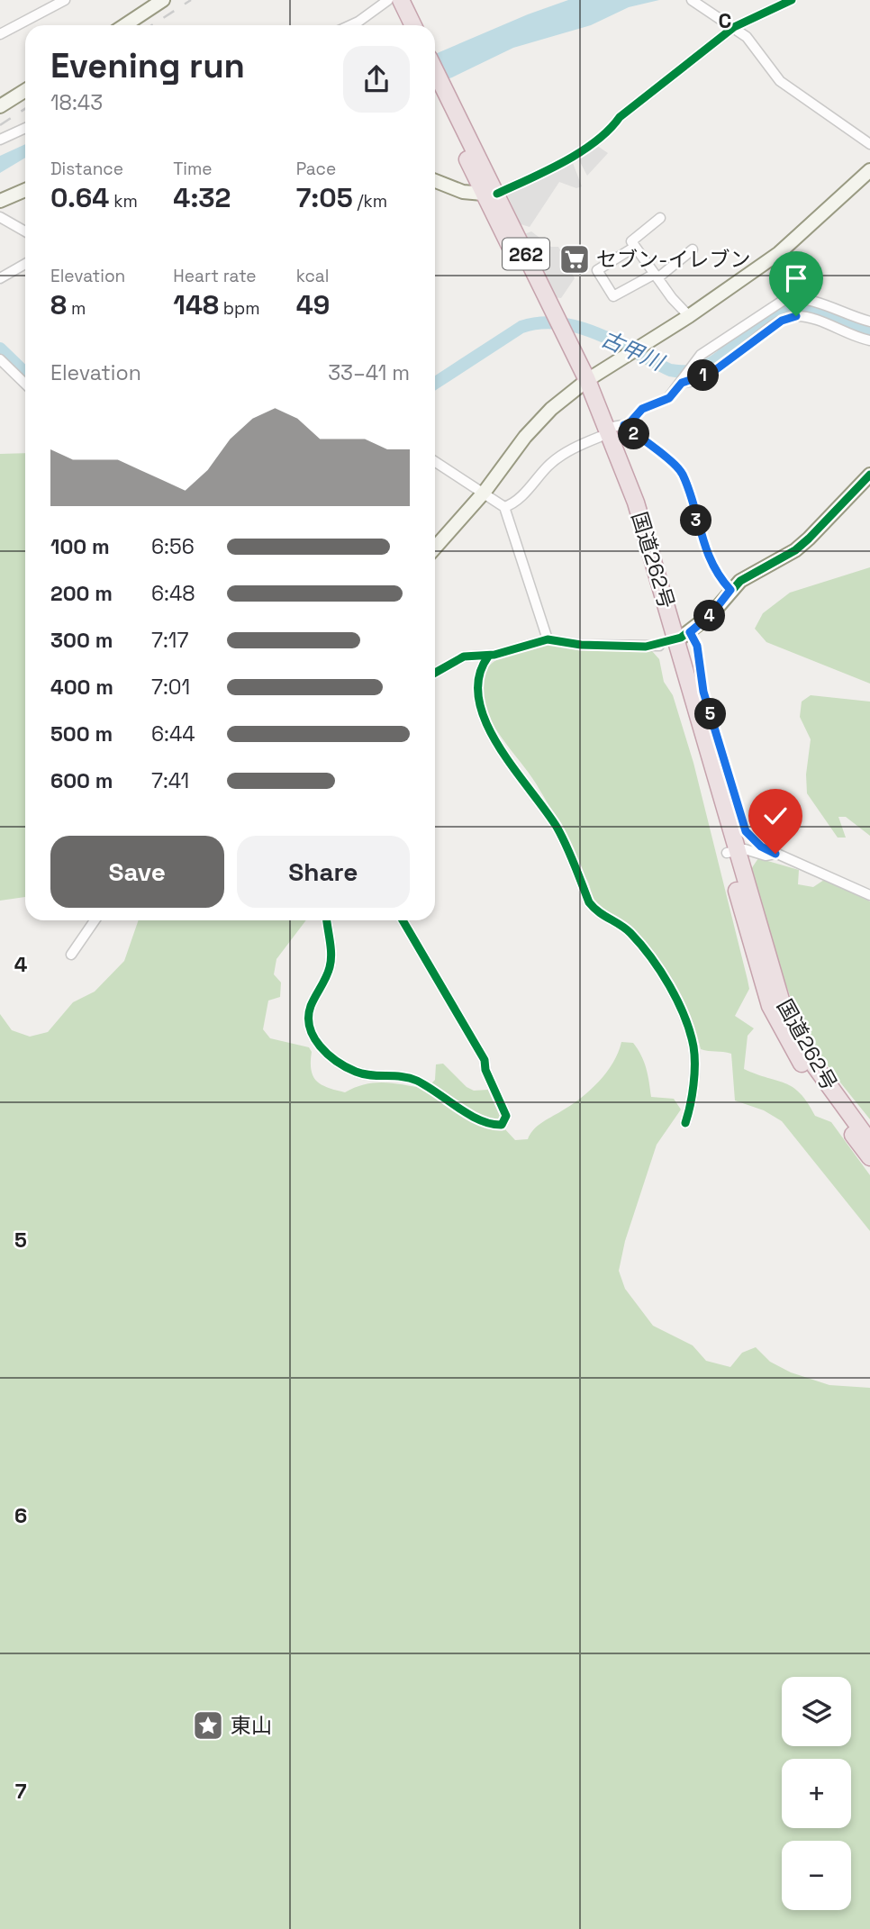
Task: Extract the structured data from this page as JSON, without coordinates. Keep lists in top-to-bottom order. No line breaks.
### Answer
{"streets":{"highway":["262","国道262号"]},"water":["古甲川"],"places":{"supermarket":["セブン-イレブン"],"place":["東山"]},"page":{"heading":["Evening run","18:43"],"stats":[["Distance","0.64 km"],["Time","4:32"],["Pace","7:05 /km"],["Elevation","8 m"],["Heart rate","148 bpm"],["kcal","49"]],"chart":["Elevation","33–41 m"],"pins":["1","2","3","4","5"],"list":[{"name":"100 m","note":"6:56"},{"name":"200 m","note":"6:48"},{"name":"300 m","note":"7:17"},{"name":"400 m","note":"7:01"},{"name":"500 m","note":"6:44"},{"name":"600 m","note":"7:41"}],"buttons":["Save","Share"],"map_buttons":["+","−"]},"grid":{"columns":["C"],"rows":["4","5","6","7"]}}
